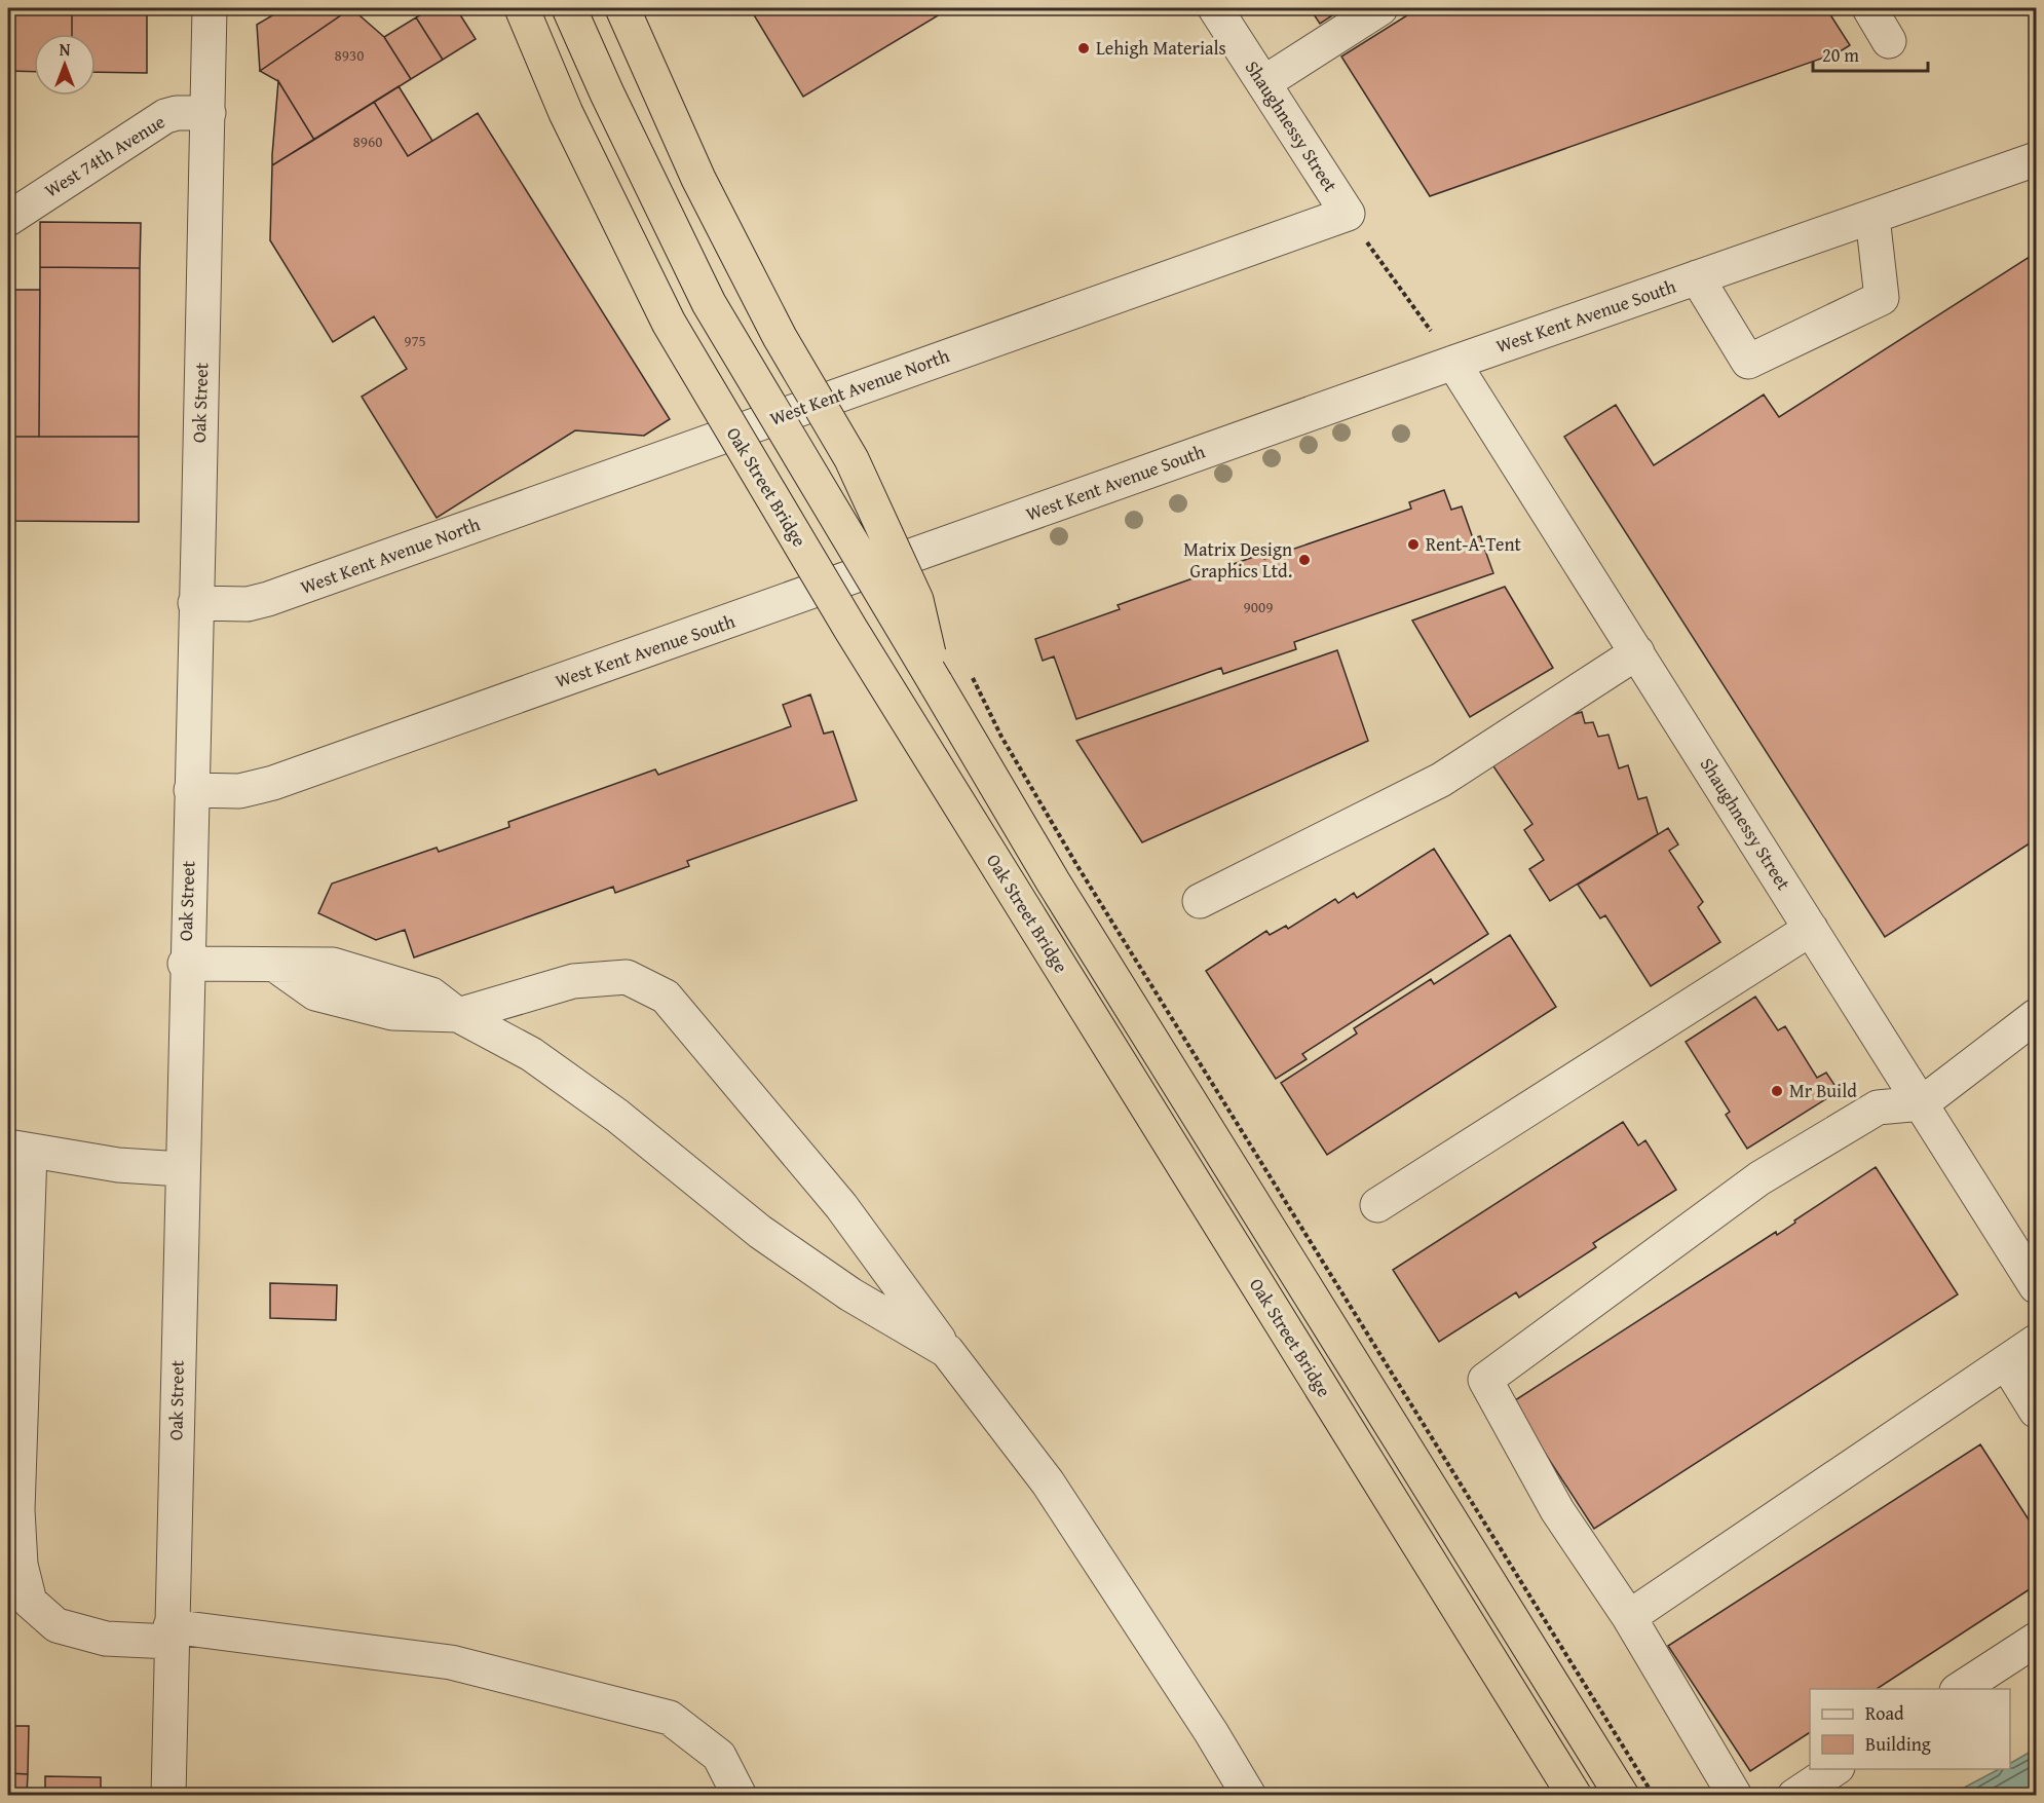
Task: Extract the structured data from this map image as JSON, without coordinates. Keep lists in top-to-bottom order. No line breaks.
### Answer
{"streets":{"highway":["Oak Street Bridge"],"street":["Shaughnessy Street","West 74th Avenue","West Kent Avenue South","West Kent Avenue North","Oak Street"]},"crossings":[["Shaughnessy Street","West Kent Avenue South"],["Shaughnessy Street","West Kent Avenue North"],["West 74th Avenue","Oak Street"],["West Kent Avenue South","Oak Street"],["West Kent Avenue North","Oak Street"]],"places":["Lehigh Materials","Rent-A-Tent","Matrix Design Graphics Ltd.","Mr Build"],"house_numbers":["8930","8960","975","9009"],"legend":["Road","Building"],"scale_bar":"20 m","north":"top"}
